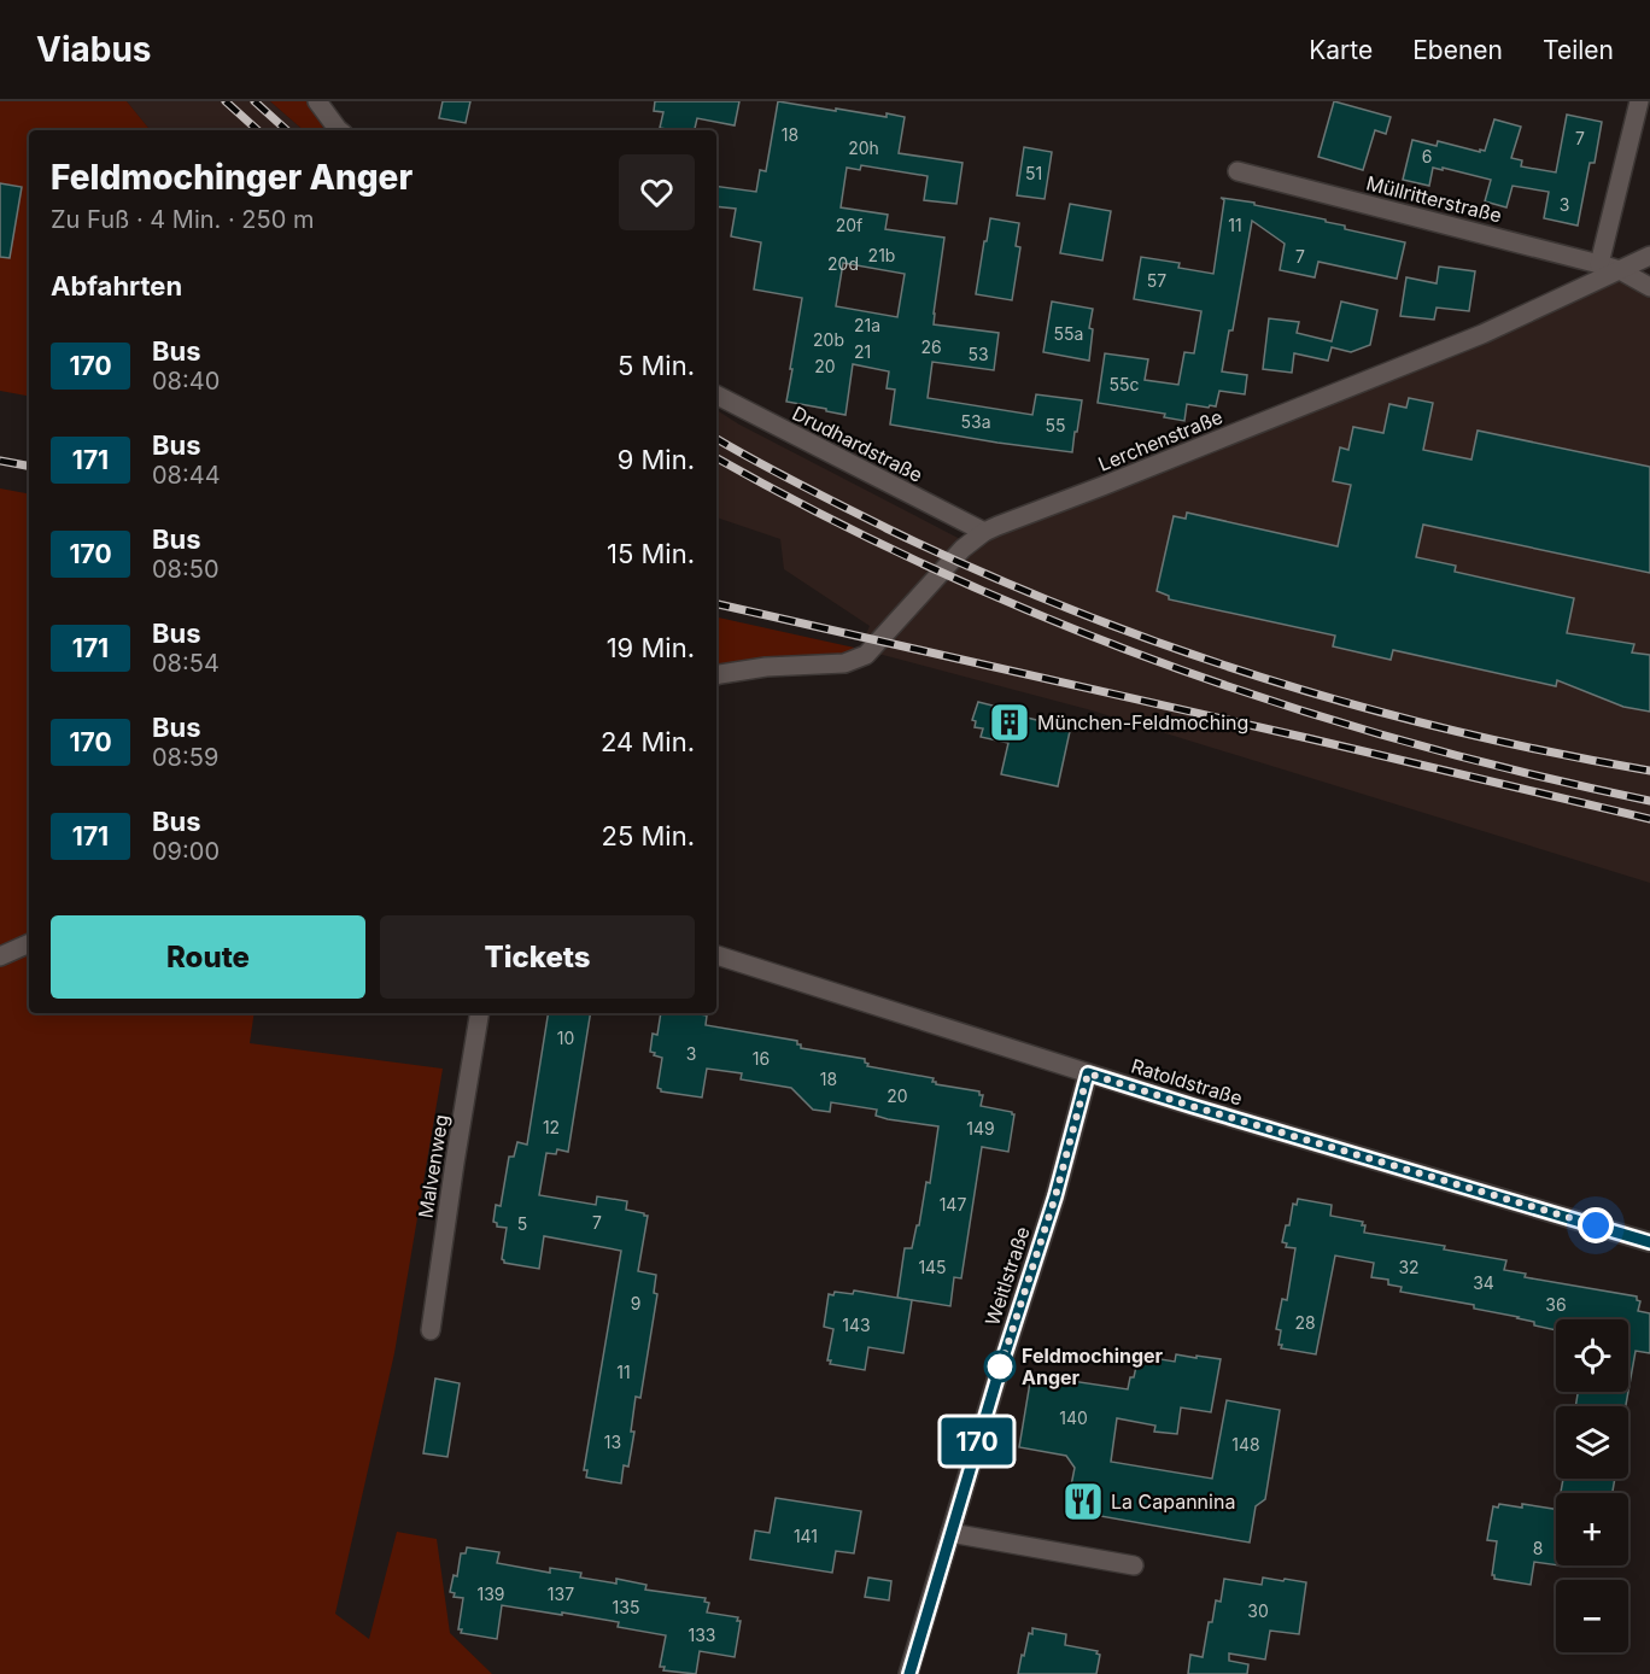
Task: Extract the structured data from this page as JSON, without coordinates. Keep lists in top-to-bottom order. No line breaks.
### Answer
{"streets":{"street":["Müllritterstraße","Lerchenstraße","Drudhardstraße","Ratoldstraße","Malvenweg","Weitlstraße"]},"crossings":[["Müllritterstraße","Lerchenstraße"],["Lerchenstraße","Drudhardstraße"],["Ratoldstraße","Weitlstraße"]],"places":{"building":["München-Feldmoching"],"other":["Feldmochinger Anger"],"restaurant":["La Capannina"]},"lines":["bus line 170"],"house_numbers":["18","7","20h","6","51","3","20f","11","21b","7","20d","57","21a","55a","20b","26","21","53","20","55c","53a","55","10","3","16","18","20","12","149","147","7","5","145","32","34","9","36","28","143","11","140","13","148","141","8","139","137","135","30","133"],"page":{"header":"Viabus","nav":["Karte","Ebenen","Teilen"],"on_map":"170","heading":[["Feldmochinger Anger","Zu Fuß · 4 Min. · 250 m"],"Abfahrten"],"list":[{"mark":"170","name":"Bus","note":"08:40","value":"5 Min."},{"mark":"171","name":"Bus","note":"08:44","value":"9 Min."},{"mark":"170","name":"Bus","note":"08:50","value":"15 Min."},{"mark":"171","name":"Bus","note":"08:54","value":"19 Min."},{"mark":"170","name":"Bus","note":"08:59","value":"24 Min."},{"mark":"171","name":"Bus","note":"09:00","value":"25 Min."}],"buttons":["Route","Tickets"],"map_buttons":["+","−"]}}
